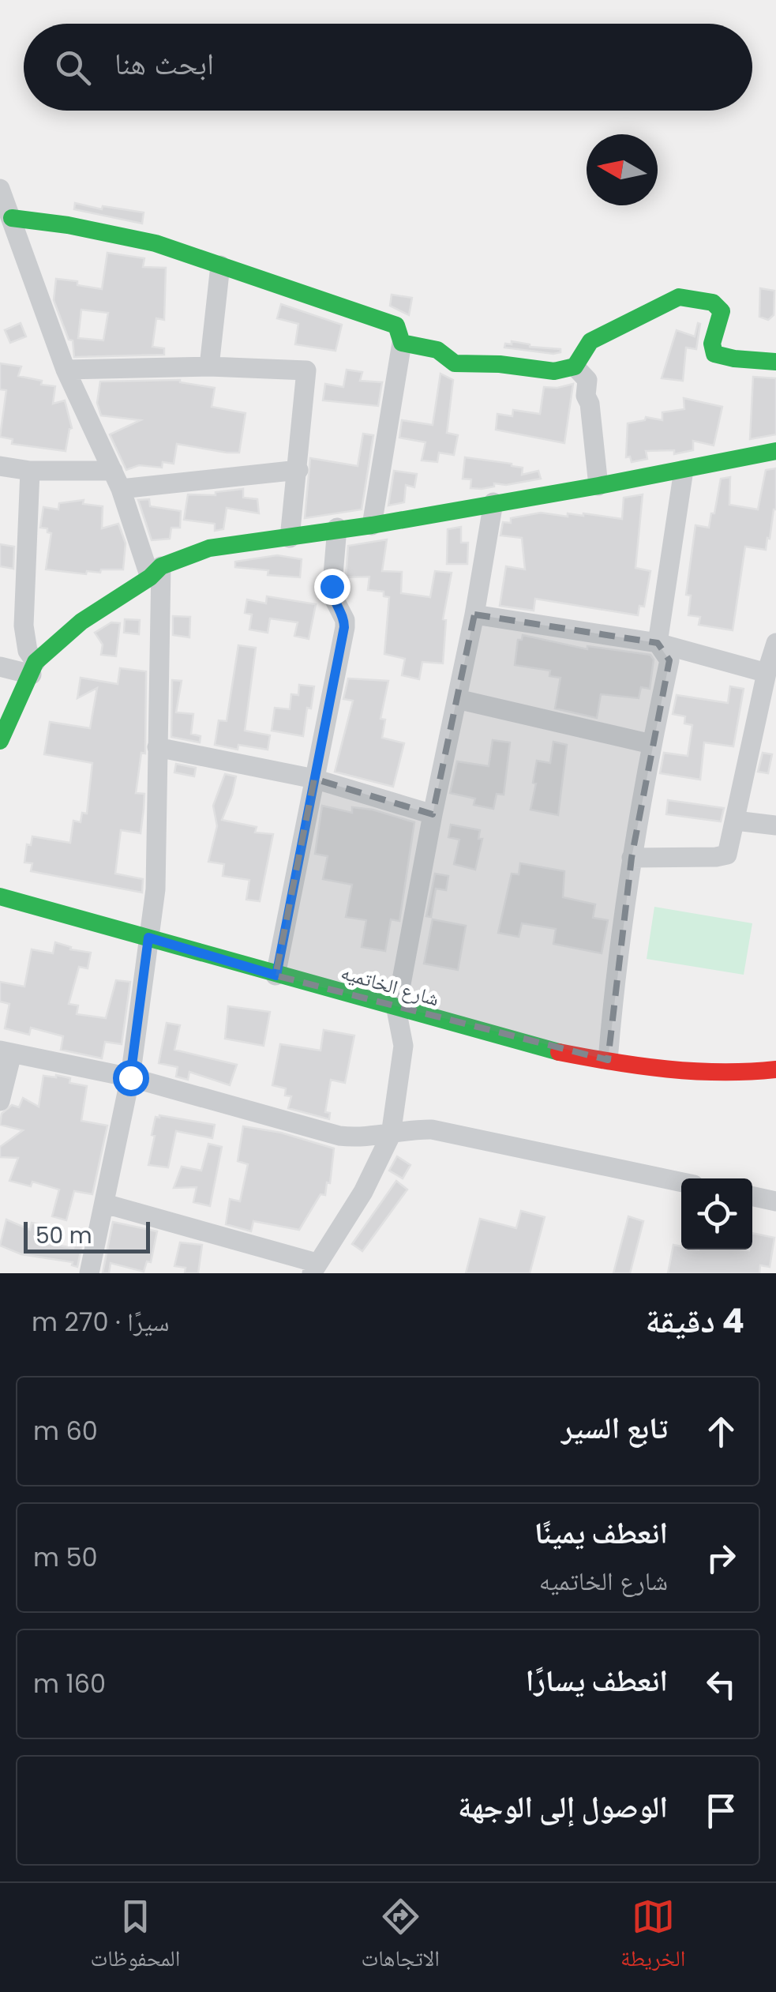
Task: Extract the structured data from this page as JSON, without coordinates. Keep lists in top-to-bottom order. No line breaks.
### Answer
{"streets":{"street":["شارع الخاتميه"]},"scale_bar":"50 m","north":"left","page":{"search":"ابحث هنا","scale":"50 m","heading":["4 دقيقة","سيرًا · 270 m"],"list":[["تابع السير","60 m"],["انعطف يمينًا","شارع الخاتميه","50 m"],["انعطف يسارًا","160 m"],"الوصول إلى الوجهة"],"nav":["الخريطة","الاتجاهات","المحفوظات"]}}
